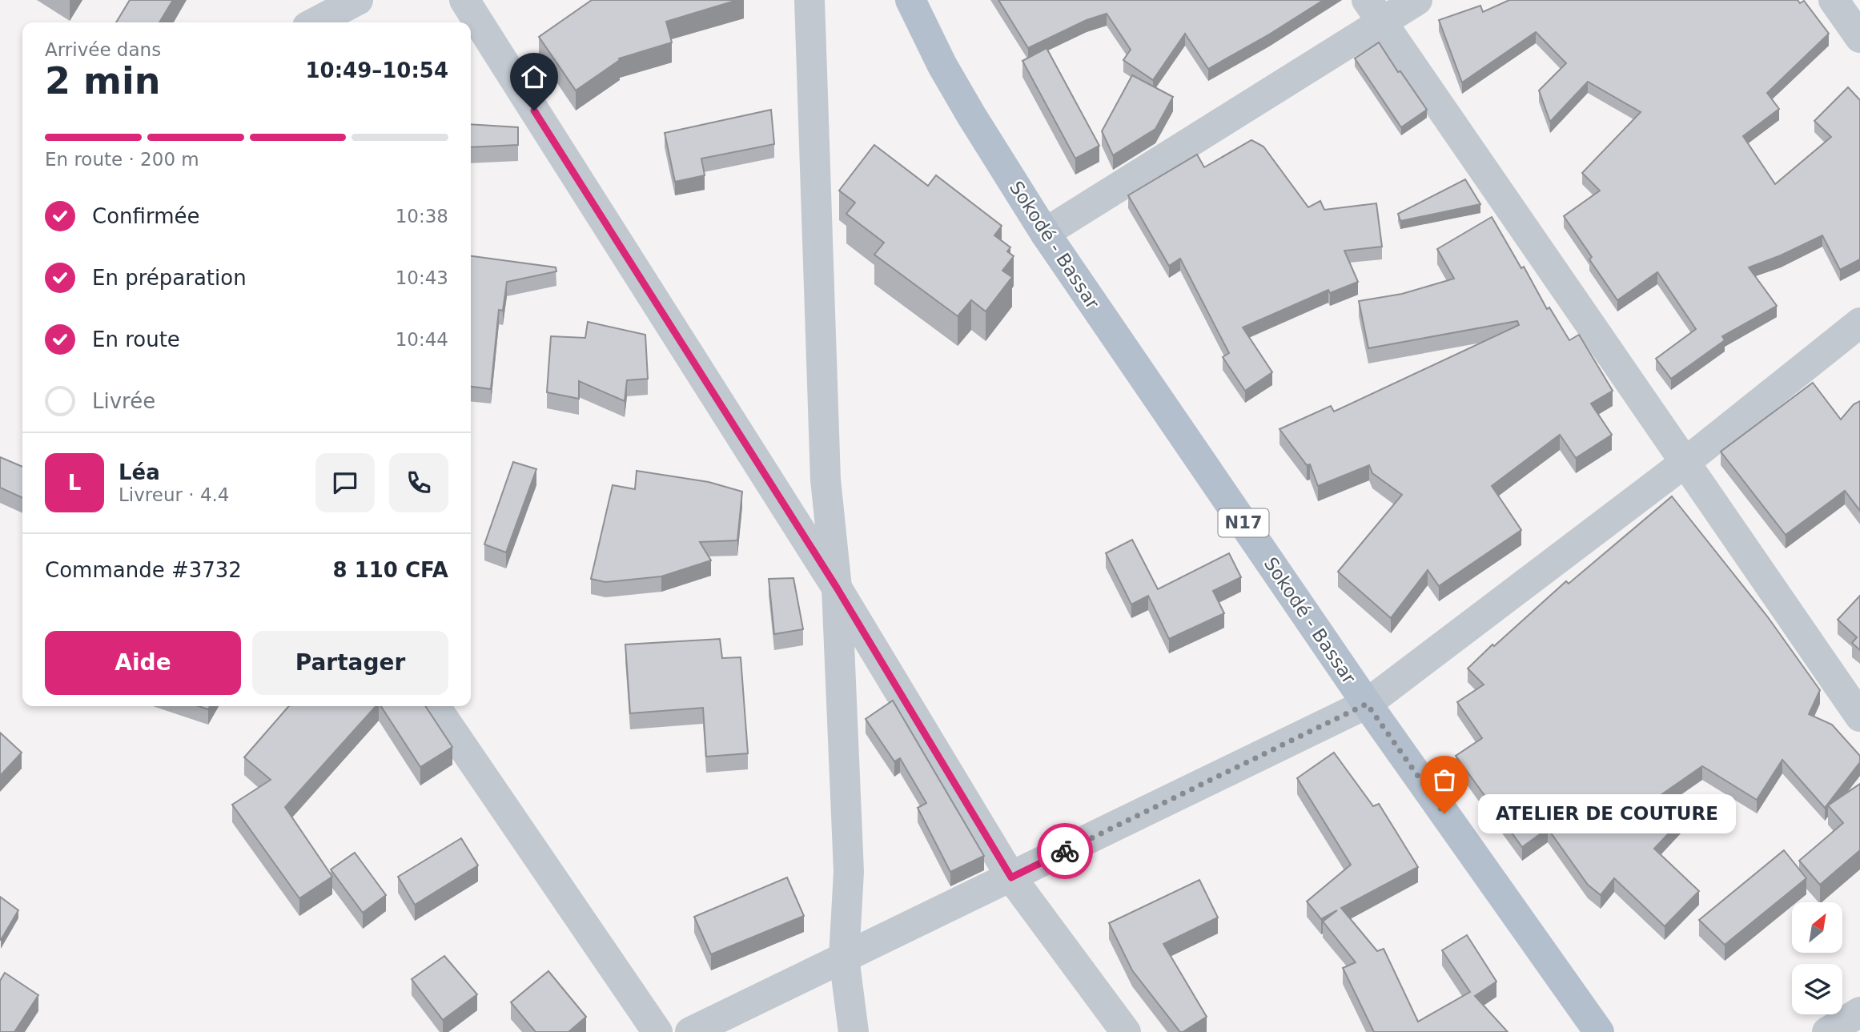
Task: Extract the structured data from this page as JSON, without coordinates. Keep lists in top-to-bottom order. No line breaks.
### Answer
{"streets":{"main road":["Sokodé - Bassar","N17"]},"places":["ATELIER DE COUTURE"],"north":"top right","page":{"heading":["2 min","Arrivée dans","10:49–10:54"],"panel":["Léa","Livreur · 4.4","Commande #3732","8 110 CFA"],"bar":"En route · 200 m","list":[["Confirmée","10:38"],["En préparation","10:43"],["En route","10:44"],"Livrée"],"round":"L","buttons":["Aide","Partager"],"bubble":"ATELIER DE COUTURE"}}
